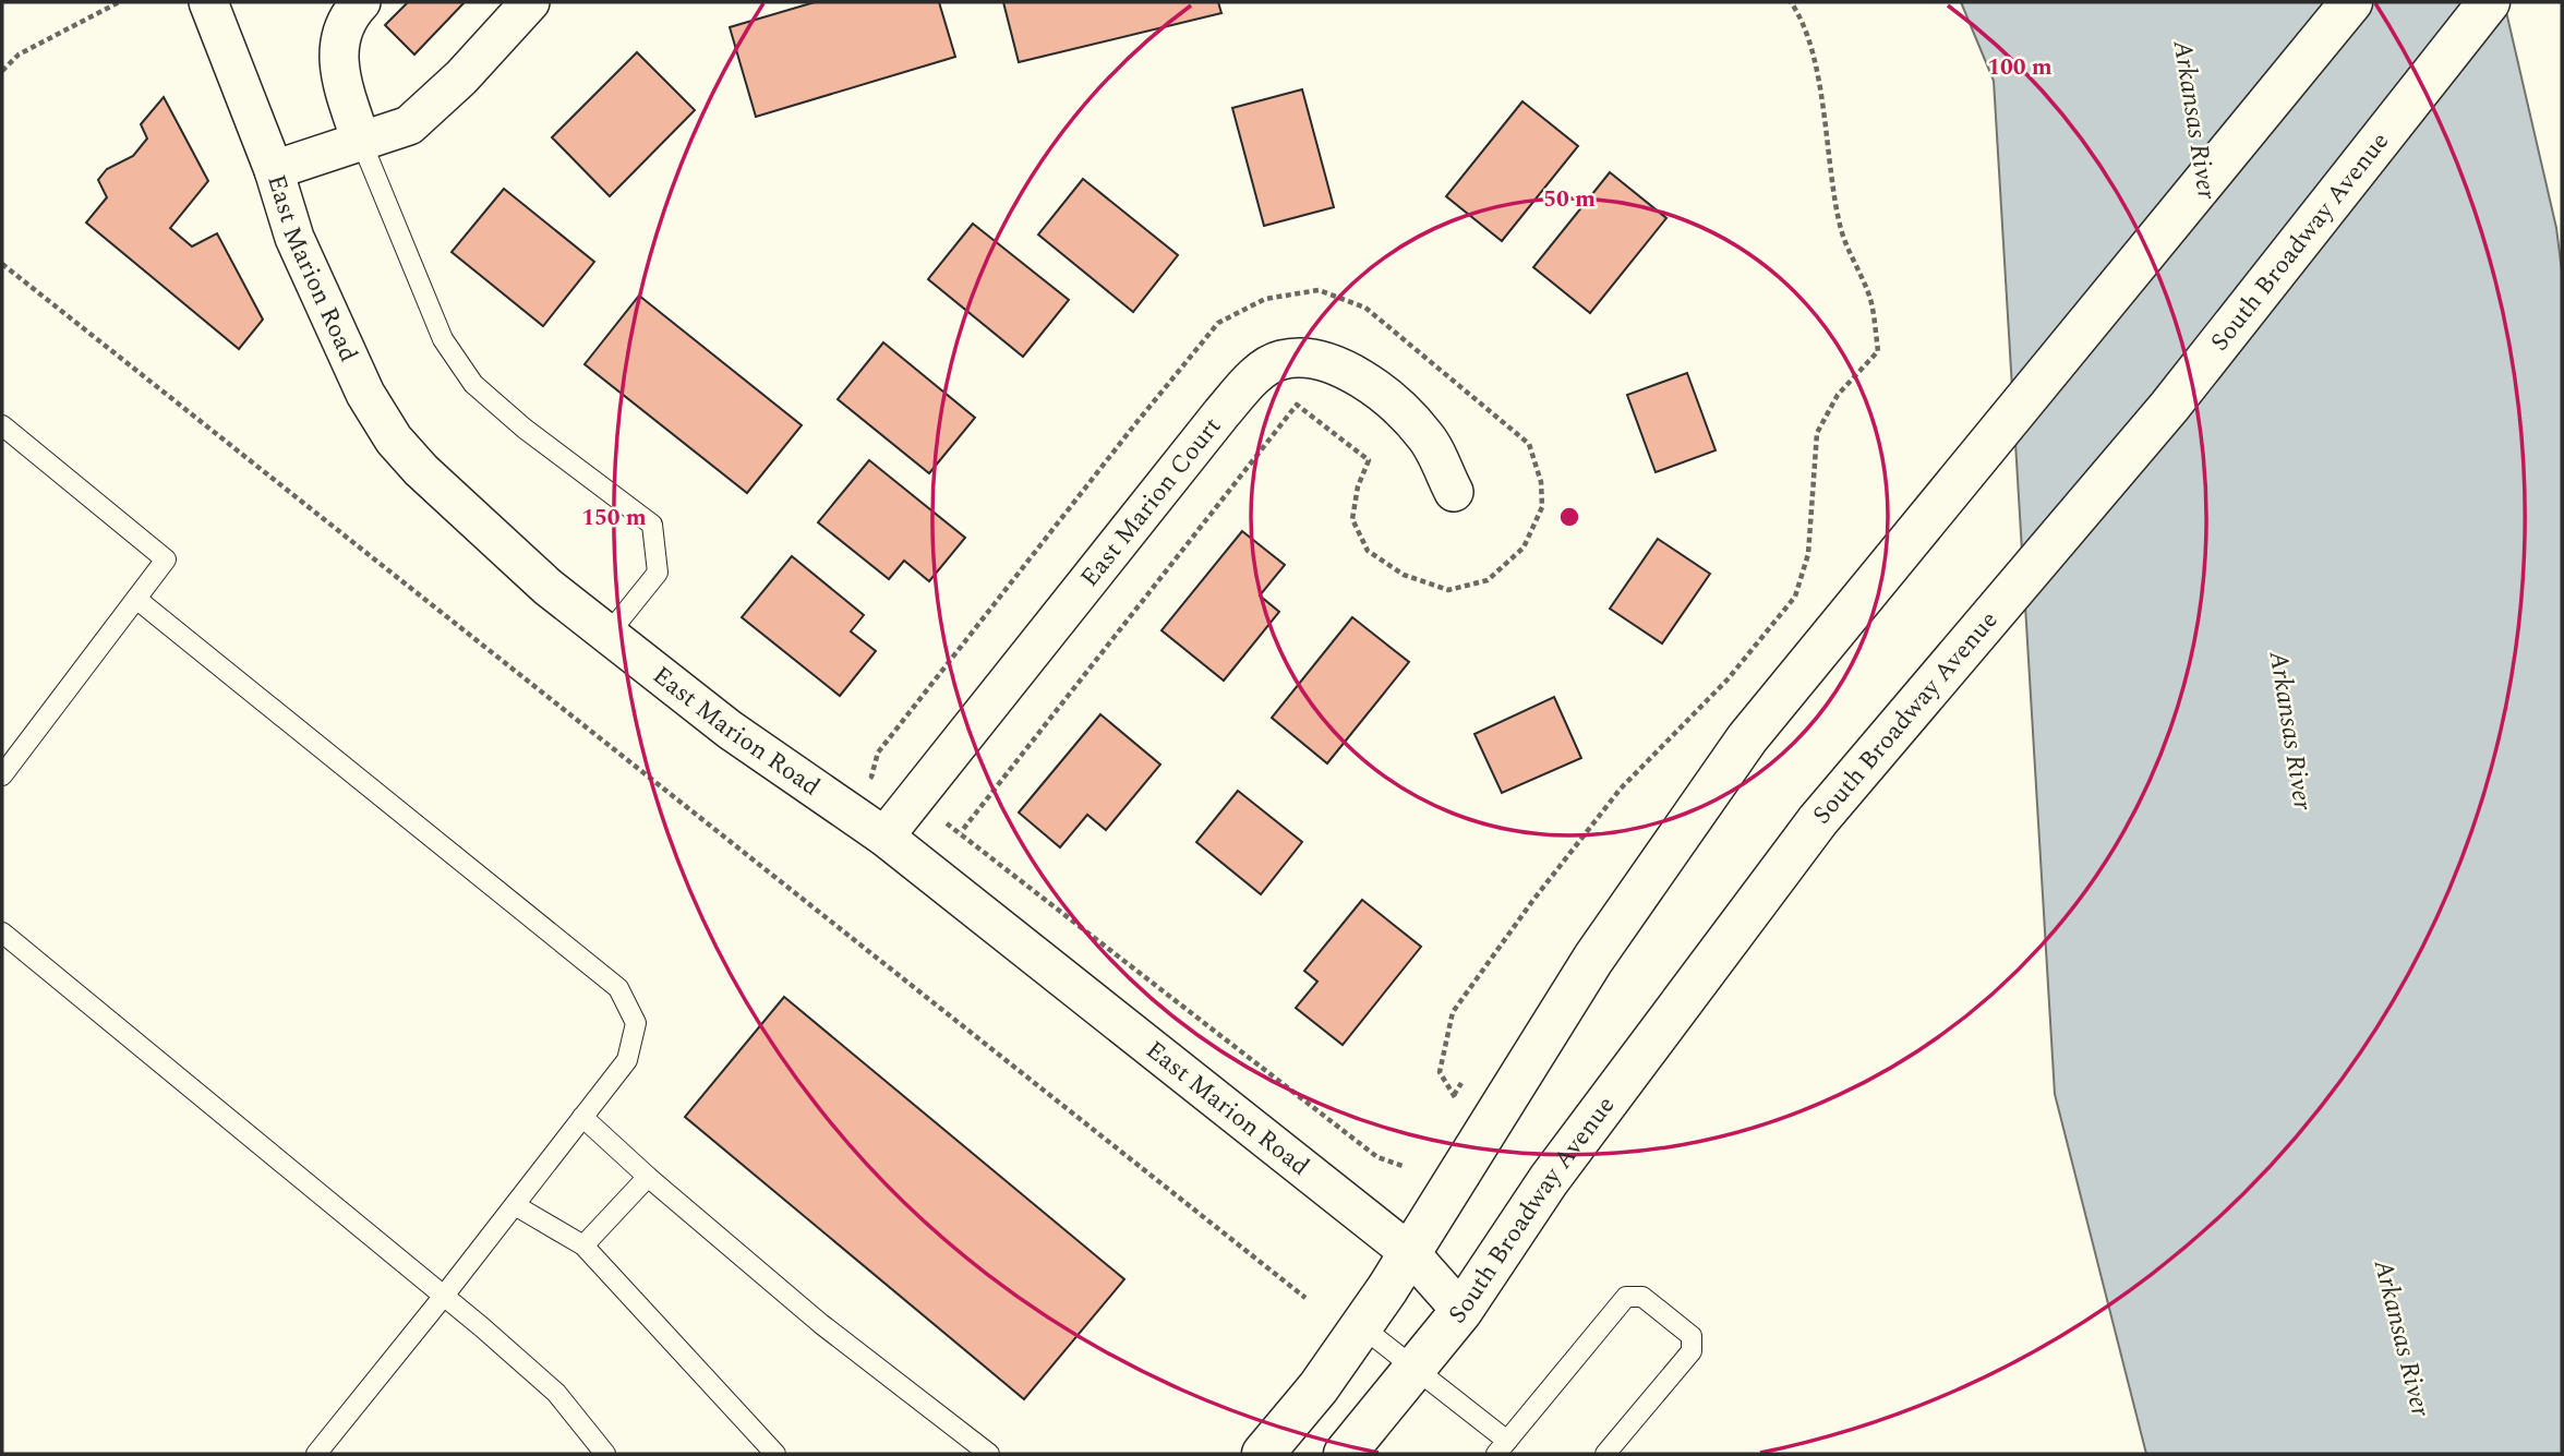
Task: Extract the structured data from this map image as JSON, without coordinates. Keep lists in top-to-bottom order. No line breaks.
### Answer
{"streets":{"main road":["South Broadway Avenue"],"street":["East Marion Road","East Marion Court"]},"crossings":[["South Broadway Avenue","East Marion Road"],["East Marion Road","East Marion Court"]],"water":["Arkansas River"],"rings":["100 m","50 m","150 m"]}
